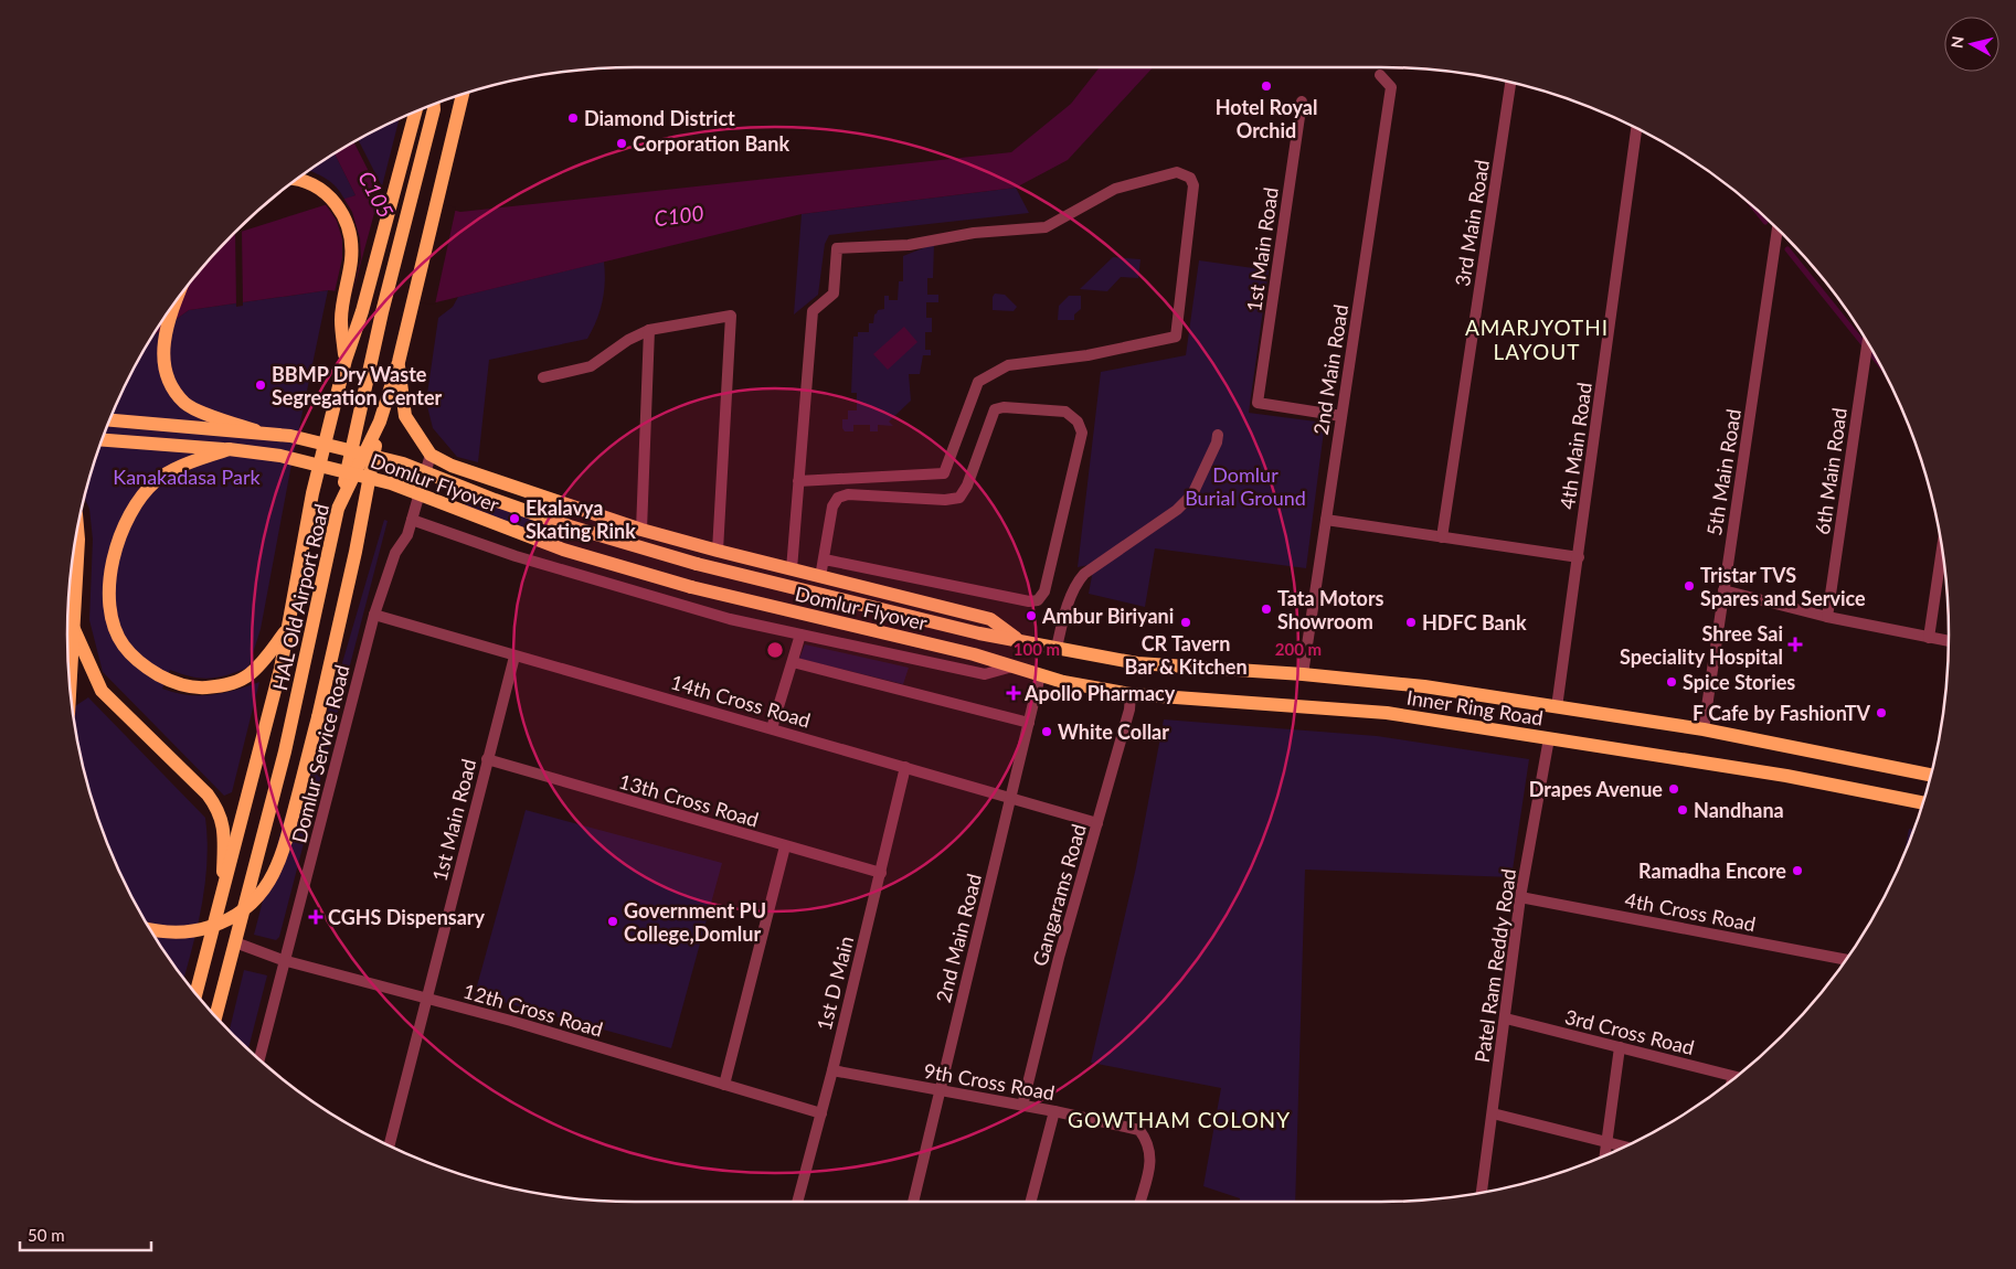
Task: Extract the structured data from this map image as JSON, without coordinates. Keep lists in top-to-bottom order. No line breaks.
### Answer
{"streets":{"main road":["Domlur Flyover","HAL Old Airport Road","Inner Ring Road"],"street":["3rd Main Road","1st Main Road","2nd Main Road","4th Main Road","6th Main Road","5th Main Road","14th Cross Road","Domlur Service Road","13th Cross Road","Gangarams Road","4th Cross Road","Patel Ram Reddy Road","1st D Main","12th Cross Road","3rd Cross Road","9th Cross Road"]},"crossings":[["1st Main Road","2nd Main Road"],["1st Main Road","14th Cross Road"],["1st Main Road","13th Cross Road"],["1st Main Road","12th Cross Road"],["2nd Main Road","14th Cross Road"],["2nd Main Road","Inner Ring Road"],["2nd Main Road","9th Cross Road"],["4th Main Road","Inner Ring Road"],["5th Main Road","Inner Ring Road"],["Domlur Flyover","Inner Ring Road"],["HAL Old Airport Road","12th Cross Road"],["14th Cross Road","Domlur Service Road"],["14th Cross Road","Gangarams Road"],["14th Cross Road","1st D Main"],["Inner Ring Road","Gangarams Road"],["Inner Ring Road","Patel Ram Reddy Road"],["Domlur Service Road","12th Cross Road"],["13th Cross Road","1st D Main"],["Gangarams Road","9th Cross Road"],["4th Cross Road","Patel Ram Reddy Road"],["Patel Ram Reddy Road","3rd Cross Road"],["1st D Main","12th Cross Road"],["1st D Main","9th Cross Road"]],"districts":["AMARJYOTHI LAYOUT","GOWTHAM COLONY"],"water":["C105","C100"],"parks":["Domlur Burial Ground","Kanakadasa Park"],"places":{"other":["Hotel Royal Orchid","Diamond District","Corporation Bank","BBMP Dry Waste Segregation Center","Ekalavya Skating Rink","Tristar TVS Spares and Service","Tata Motors Showroom","Ambur Biriyani","CR Tavern Bar & Kitchen","HDFC Bank","Spice Stories","F Cafe by FashionTV","White Collar","Drapes Avenue","Nandhana","Ramadha Encore","Government PU College,Domlur"],"health":["Shree Sai Speciality Hospital","Apollo Pharmacy","CGHS Dispensary"]},"scale_bar":"50 m","north":"left","rings":["100 m","200 m"]}
